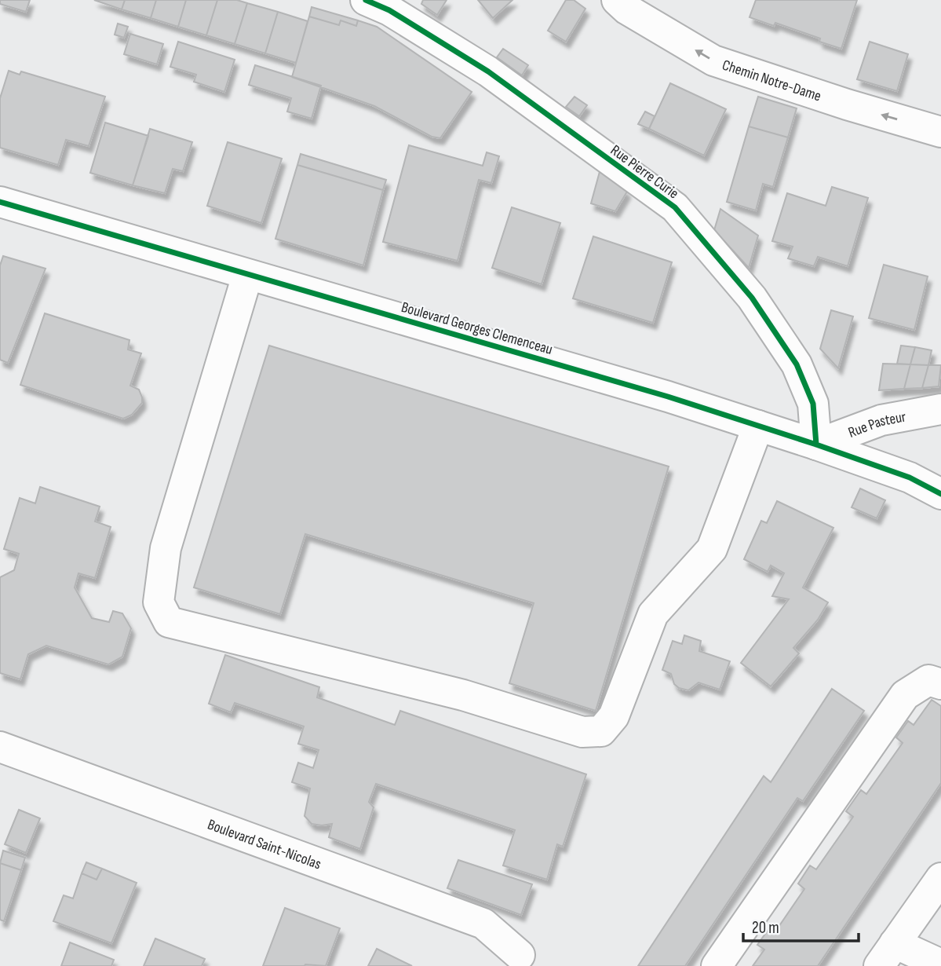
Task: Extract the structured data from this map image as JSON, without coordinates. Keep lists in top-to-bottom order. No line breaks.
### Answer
{"streets":{"street":["Chemin Notre-Dame","Rue Pierre Curie","Boulevard Georges Clemenceau","Rue Pasteur","Boulevard Saint-Nicolas"]},"crossings":[["Rue Pierre Curie","Boulevard Georges Clemenceau"],["Rue Pierre Curie","Rue Pasteur"],["Boulevard Georges Clemenceau","Rue Pasteur"]],"one_way":["Chemin Notre-Dame"],"scale_bar":"20 m"}
